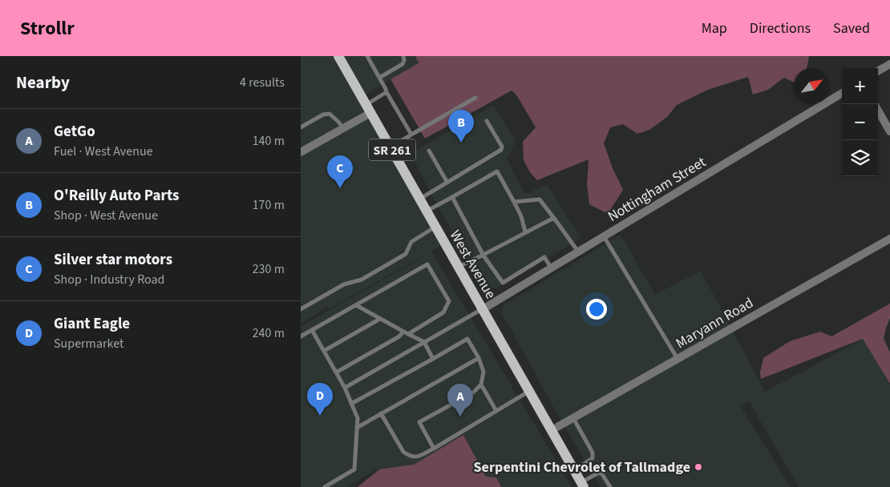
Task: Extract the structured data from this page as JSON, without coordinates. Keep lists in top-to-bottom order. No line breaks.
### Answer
{"streets":{"main road":["SR 261","West Avenue"],"street":["Nottingham Street","Maryann Road"]},"crossings":[["Nottingham Street","West Avenue"],["West Avenue","Maryann Road"]],"places":["Serpentini Chevrolet of Tallmadge"],"north":"top right","page":{"header":"Strollr","nav":["Map","Directions","Saved"],"heading":["Nearby","4 results"],"map_buttons":["+","−"],"list":[{"mark":"A","name":"GetGo","note":"Fuel · West Avenue","value":"140 m"},{"mark":"B","name":"O'Reilly Auto Parts","note":"Shop · West Avenue","value":"170 m"},{"mark":"C","name":"Silver star motors","note":"Shop · Industry Road","value":"230 m"},{"mark":"D","name":"Giant Eagle","note":"Supermarket","value":"240 m"}],"pins":["B","C","D","A"]}}
